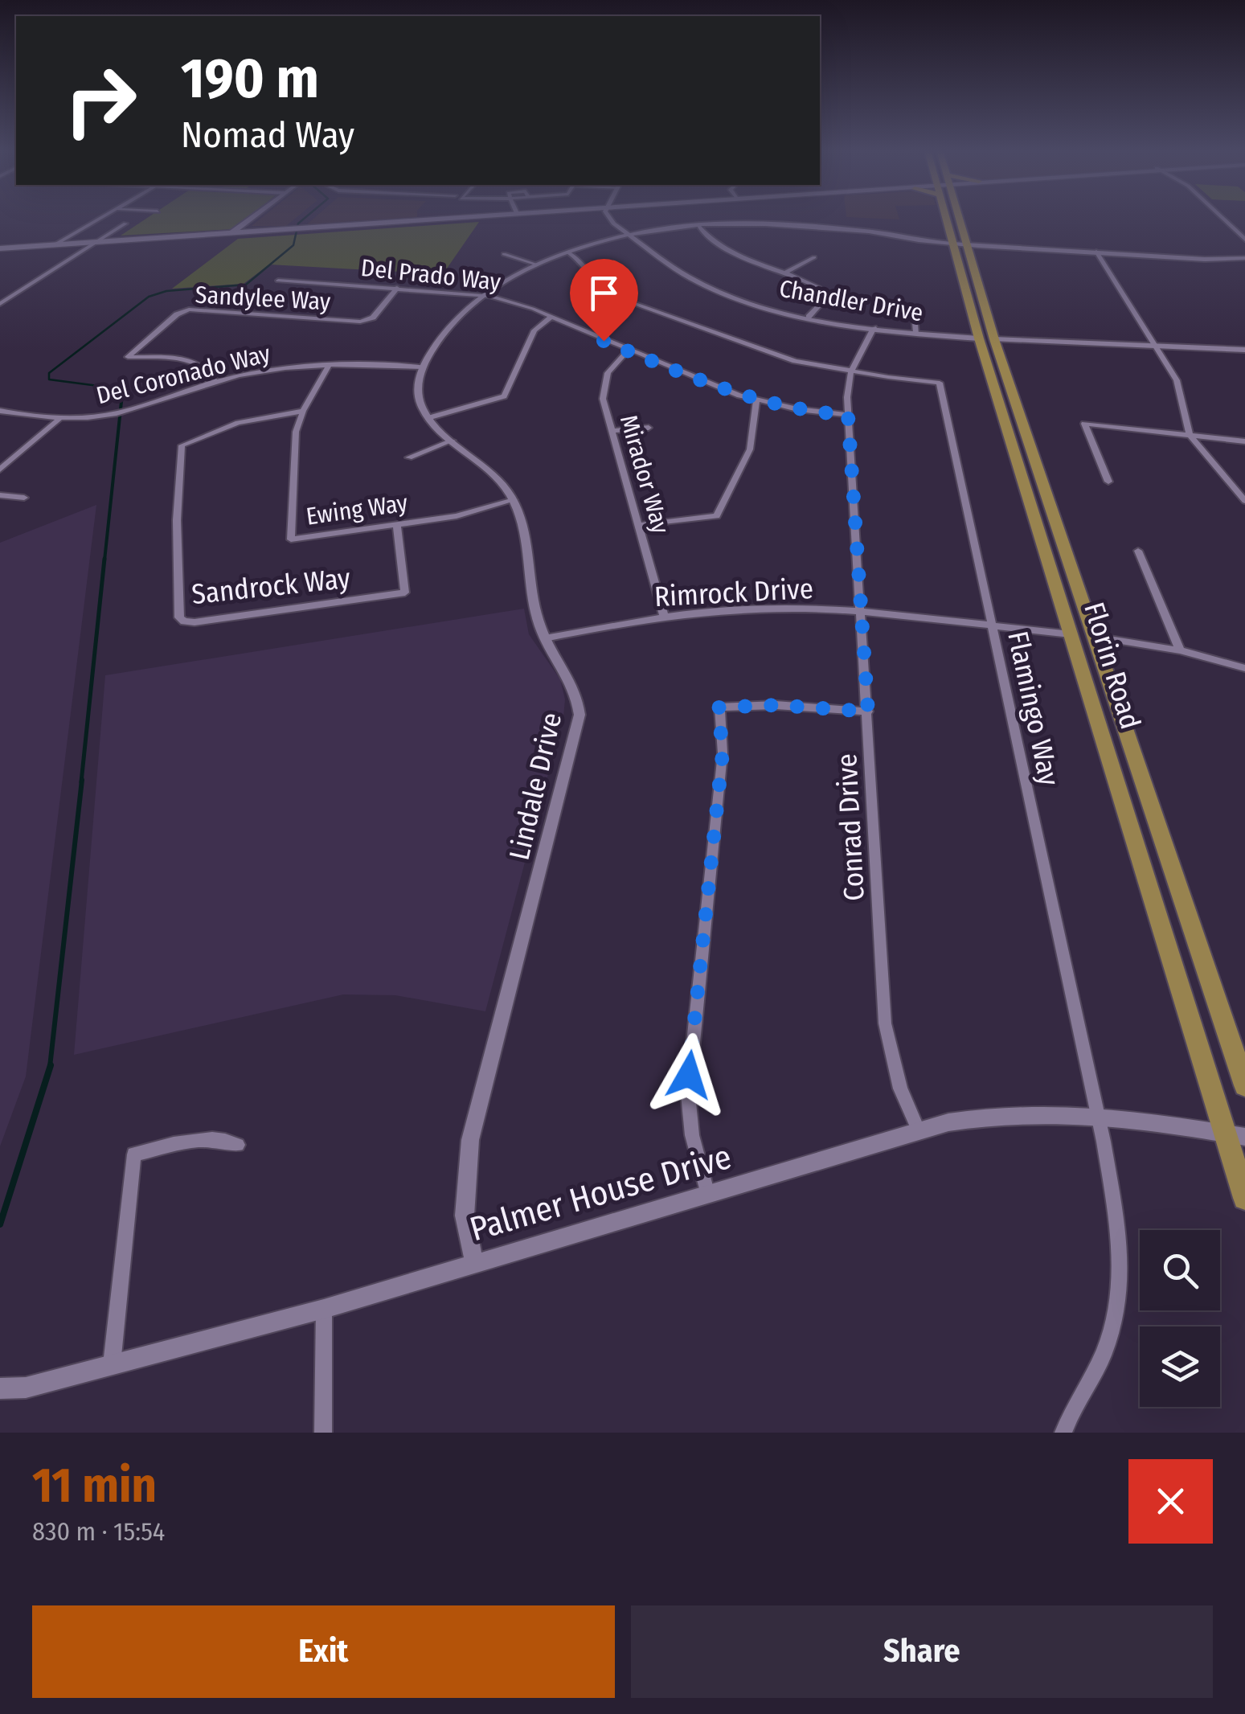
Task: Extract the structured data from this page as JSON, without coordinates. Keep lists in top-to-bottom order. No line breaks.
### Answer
{"streets":{"main road":["Florin Road"],"street":["Del Prado Way","Sandylee Way","Chandler Drive","Del Coronado Way","Mirador Way","Ewing Way","Sandrock Way","Rimrock Drive","Flamingo Way","Lindale Drive","Conrad Drive","Palmer House Drive"]},"crossings":[["Del Prado Way","Sandylee Way"],["Del Prado Way","Mirador Way"],["Del Prado Way","Conrad Drive"],["Sandylee Way","Del Coronado Way"],["Chandler Drive","Florin Road"],["Chandler Drive","Conrad Drive"],["Del Coronado Way","Ewing Way"],["Mirador Way","Rimrock Drive"],["Ewing Way","Sandrock Way"],["Ewing Way","Lindale Drive"],["Rimrock Drive","Florin Road"],["Rimrock Drive","Flamingo Way"],["Rimrock Drive","Lindale Drive"],["Rimrock Drive","Conrad Drive"],["Florin Road","Palmer House Drive"],["Flamingo Way","Conrad Drive"],["Flamingo Way","Palmer House Drive"],["Lindale Drive","Palmer House Drive"],["Conrad Drive","Palmer House Drive"]],"page":{"turn":["190 m","Nomad Way"],"heading":["11 min","830 m · 15:54"],"buttons":["Exit","Share"]}}
